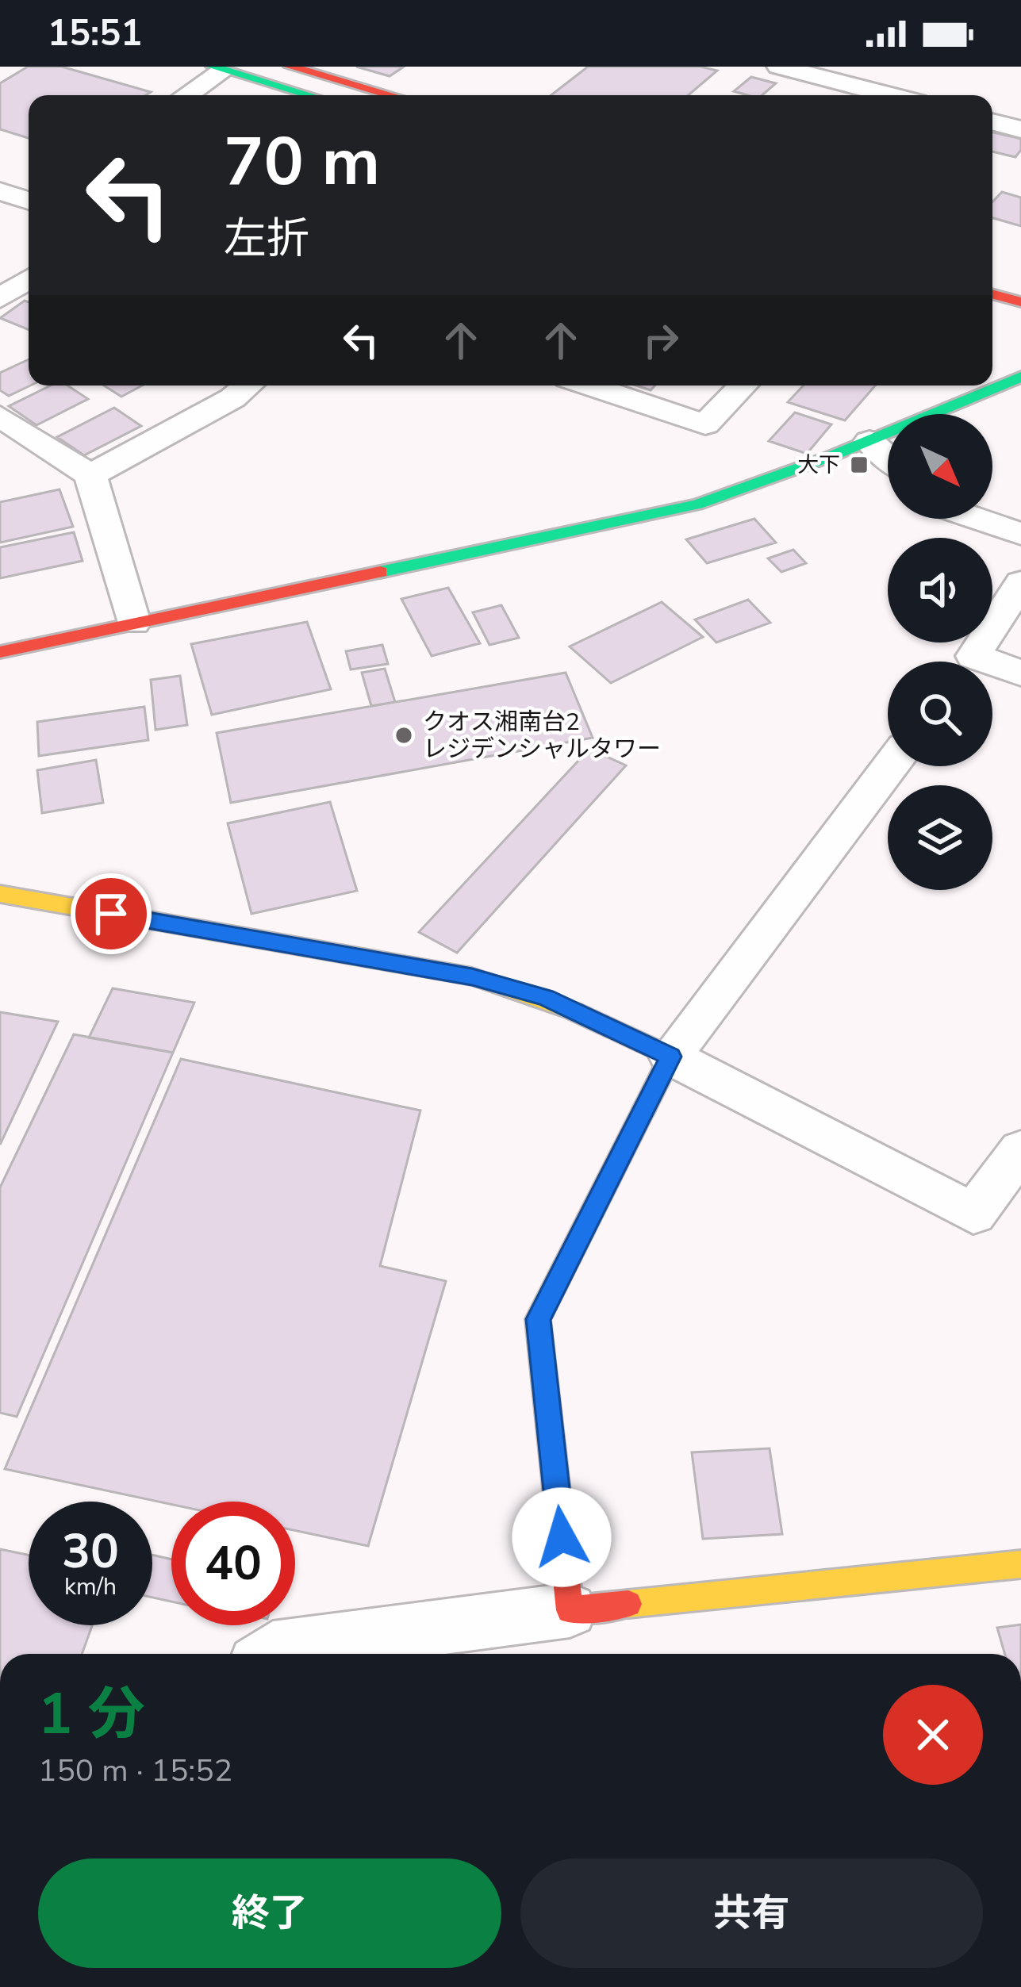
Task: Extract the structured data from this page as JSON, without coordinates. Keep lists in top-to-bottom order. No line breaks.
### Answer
{"places":{"transit":["大下"],"other":["クオス湘南台2 レジデンシャルタワー"]},"north":"bottom right","page":{"status":"15:51","turn":["70 m","左折"],"speed":"30 km/h","limit":"40","heading":["1 分","150 m · 15:52"],"buttons":["終了","共有"]}}
